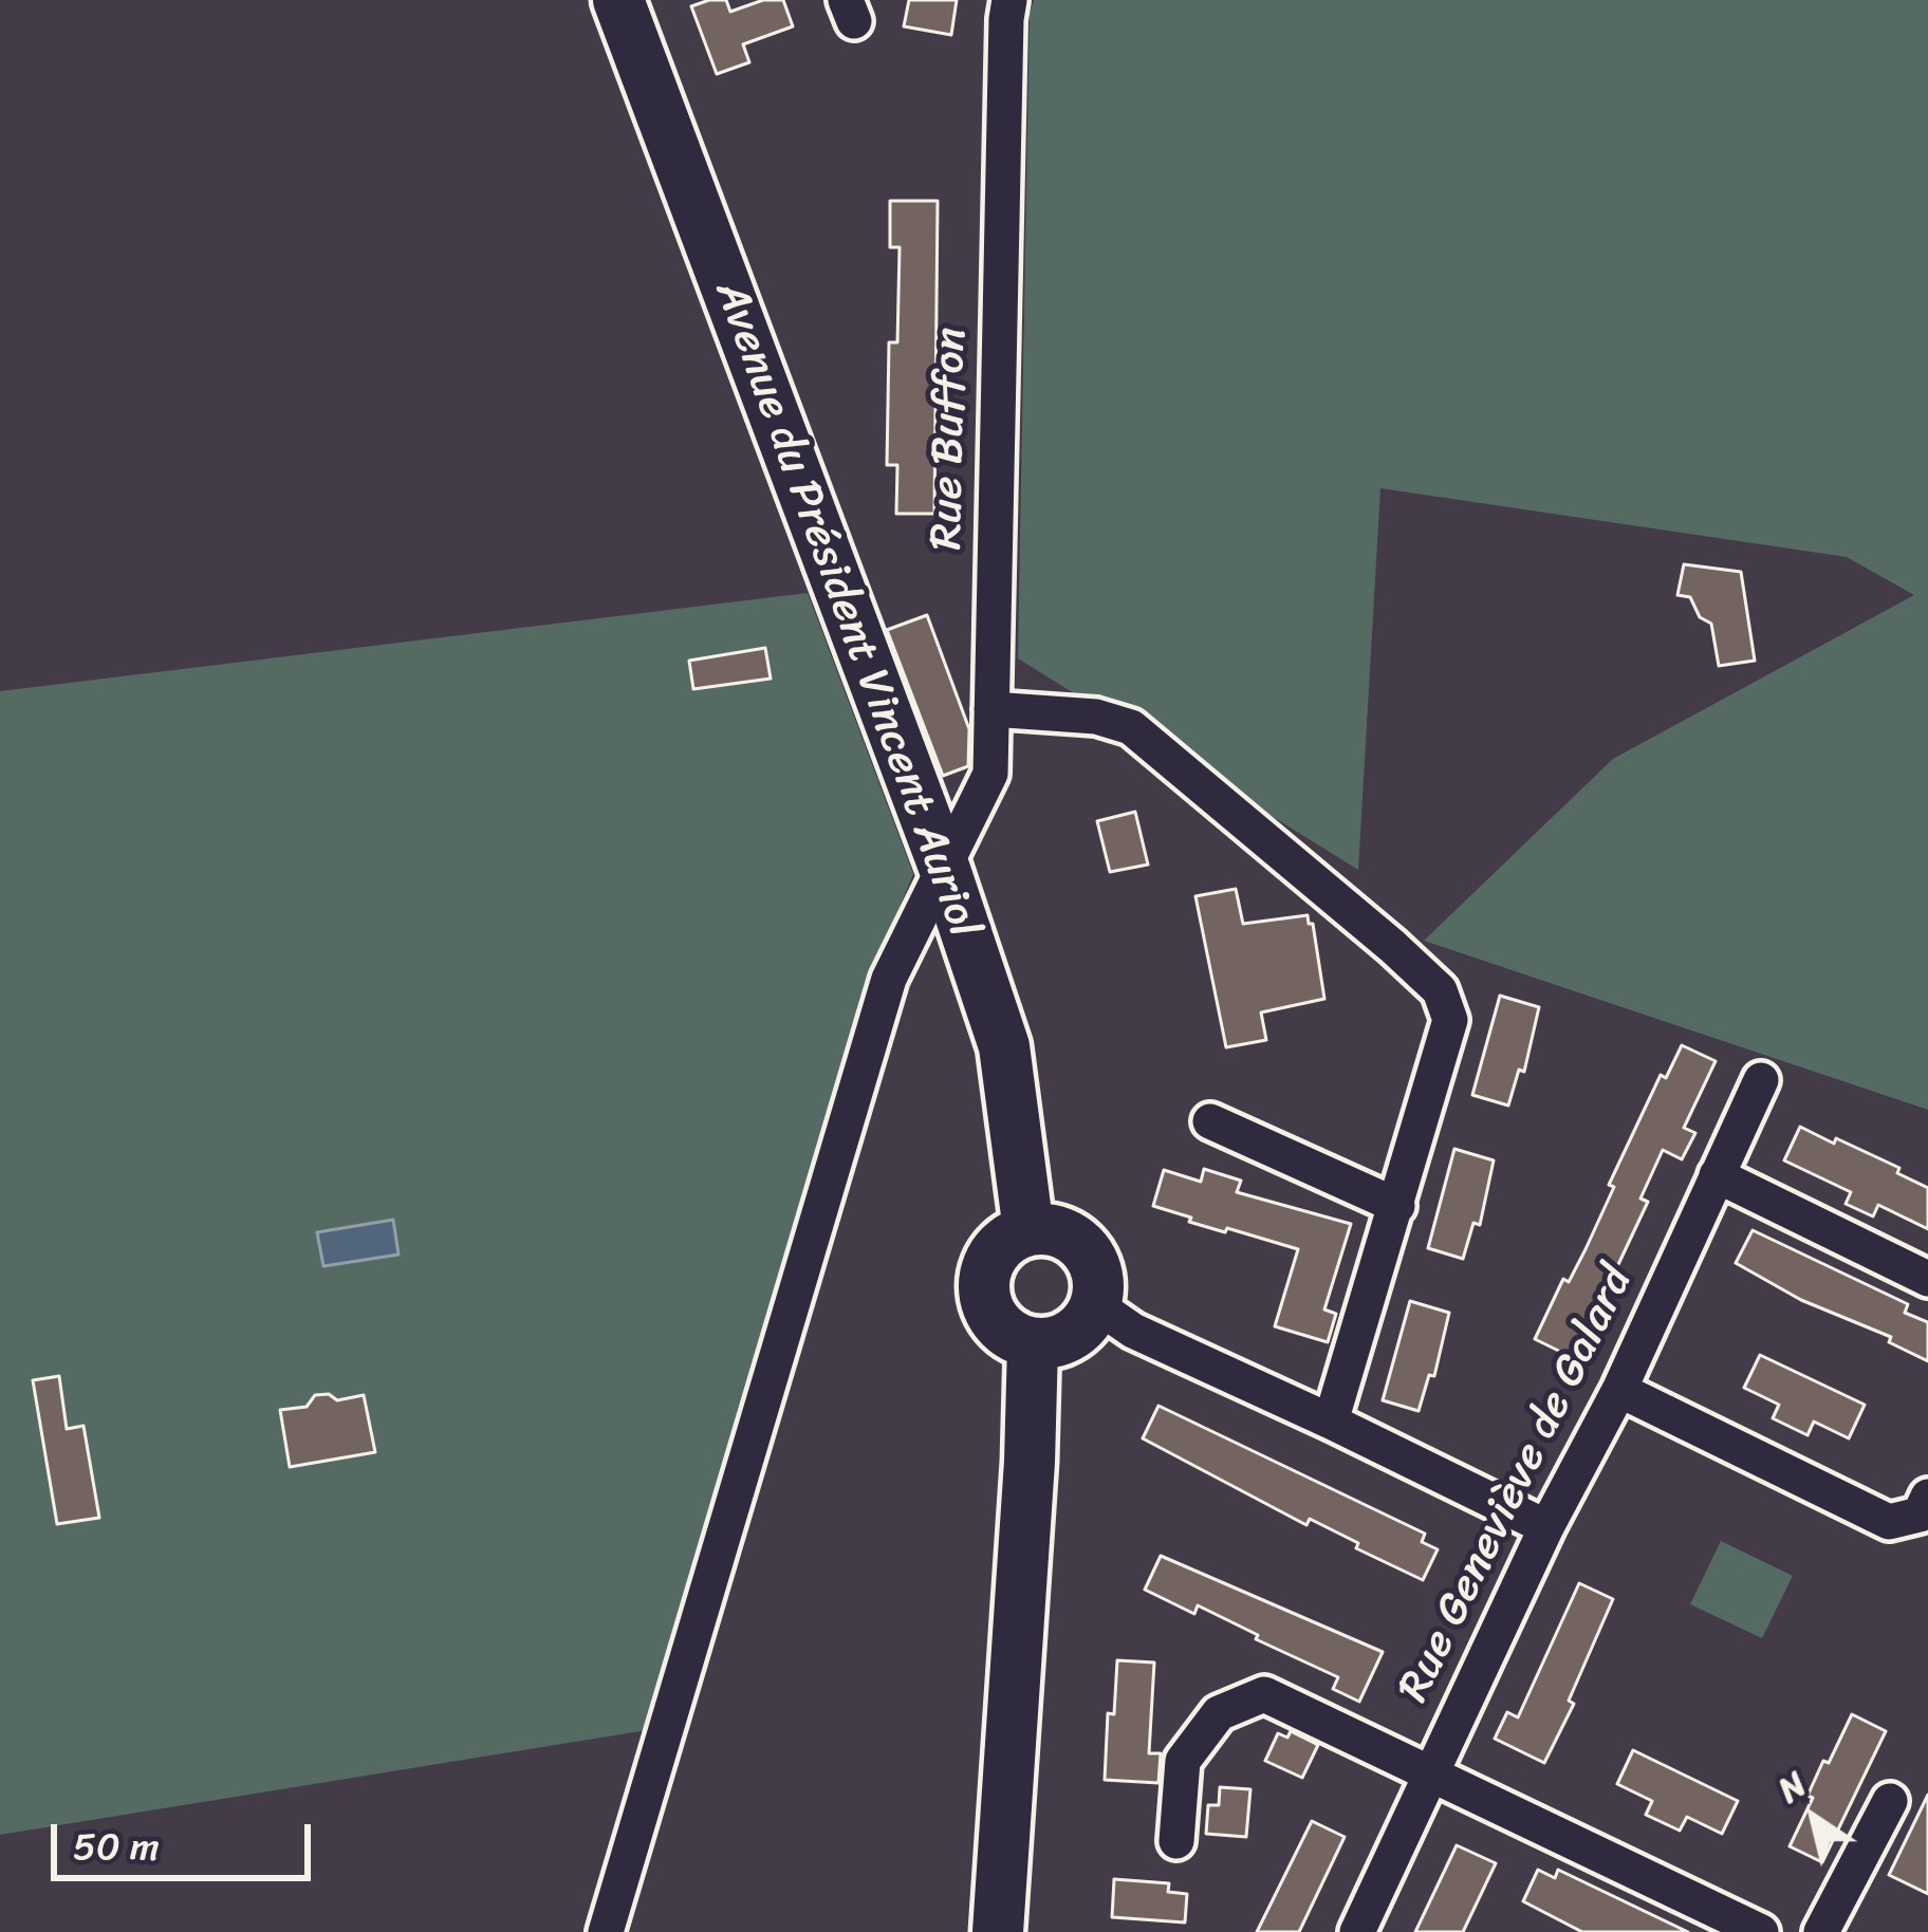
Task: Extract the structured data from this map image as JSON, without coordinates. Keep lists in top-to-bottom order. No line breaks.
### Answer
{"streets":{"main road":["Avenue du Président Vincent Auriol"],"street":["Rue Buffon","Rue Geneviève de Galard"]},"crossings":[["Rue Buffon","Avenue du Président Vincent Auriol"]],"scale_bar":"50 m","north":"top left"}
